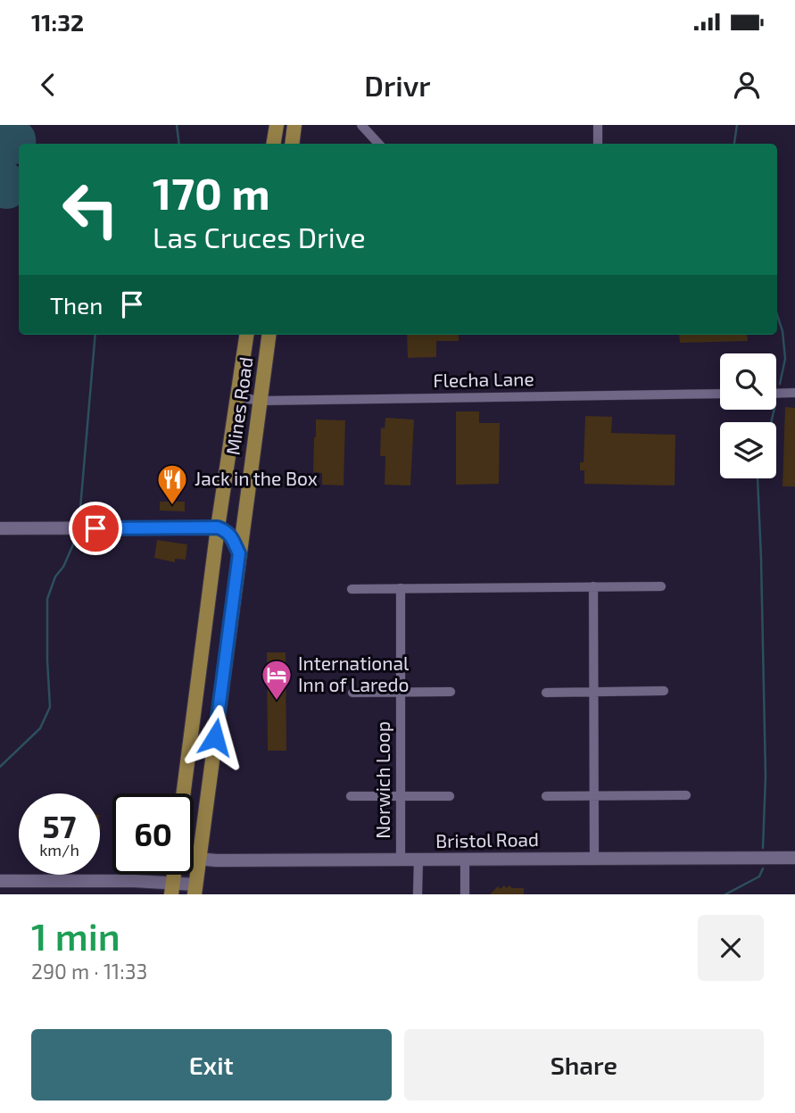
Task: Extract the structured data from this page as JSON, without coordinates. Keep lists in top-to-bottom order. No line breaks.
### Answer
{"streets":{"main road":["Mines Road"],"street":["Flecha Lane","Norwich Loop","Bristol Road"]},"crossings":[["Flecha Lane","Mines Road"],["Mines Road","Bristol Road"],["Norwich Loop","Bristol Road"]],"places":{"restaurant":["Jack in the Box"],"hotel":["International Inn of Laredo"]},"page":{"status":"11:32","header":"Drivr","turn":["170 m","Las Cruces Drive"],"then":"Then","speed":"57 km/h","limit":"60","heading":["1 min","290 m · 11:33"],"buttons":["Exit","Share"]}}
